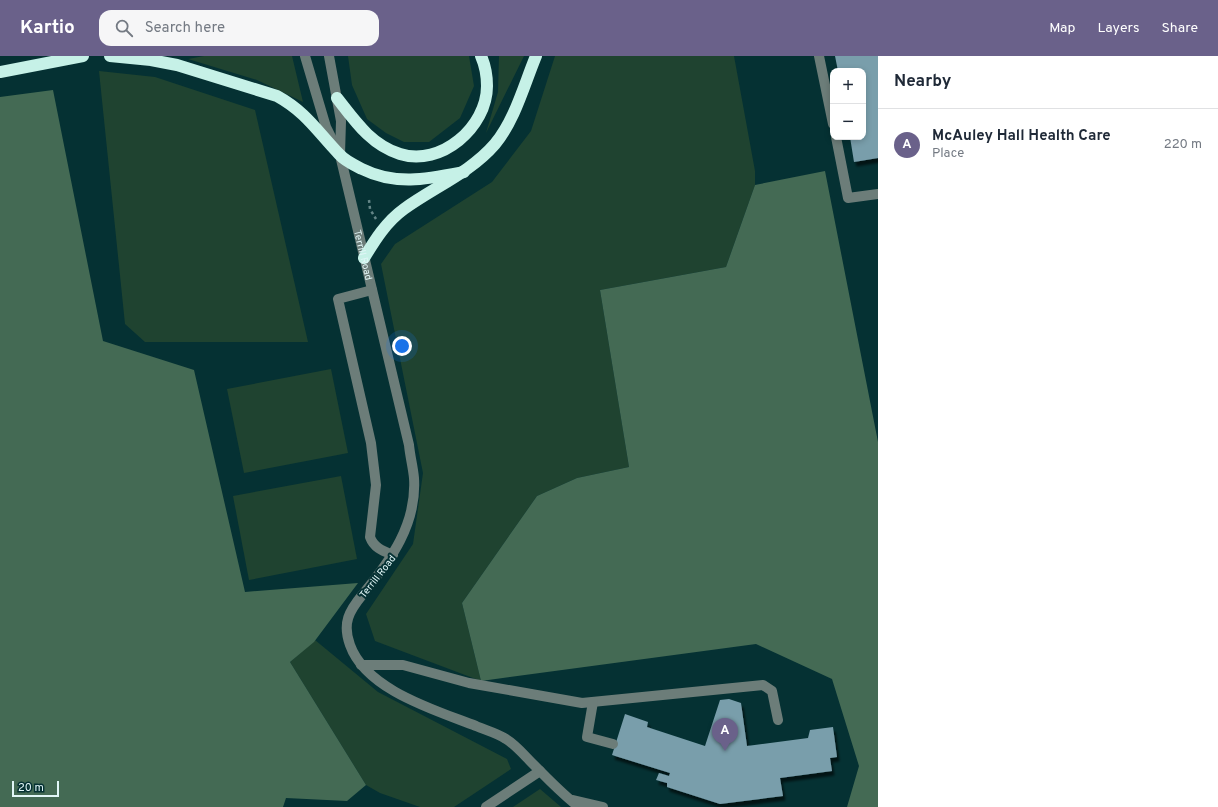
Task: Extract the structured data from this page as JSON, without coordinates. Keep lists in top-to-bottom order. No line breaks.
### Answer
{"streets":{"street":["Terrill Road"]},"scale_bar":"20 m","page":{"header":"Kartio","search":"Search here","nav":["Map","Layers","Share"],"heading":"Nearby","map_buttons":["+","−"],"list":[{"mark":"A","name":"McAuley Hall Health Care","note":"Place","value":"220 m"}],"pins":"A","scale":"20 m"}}
